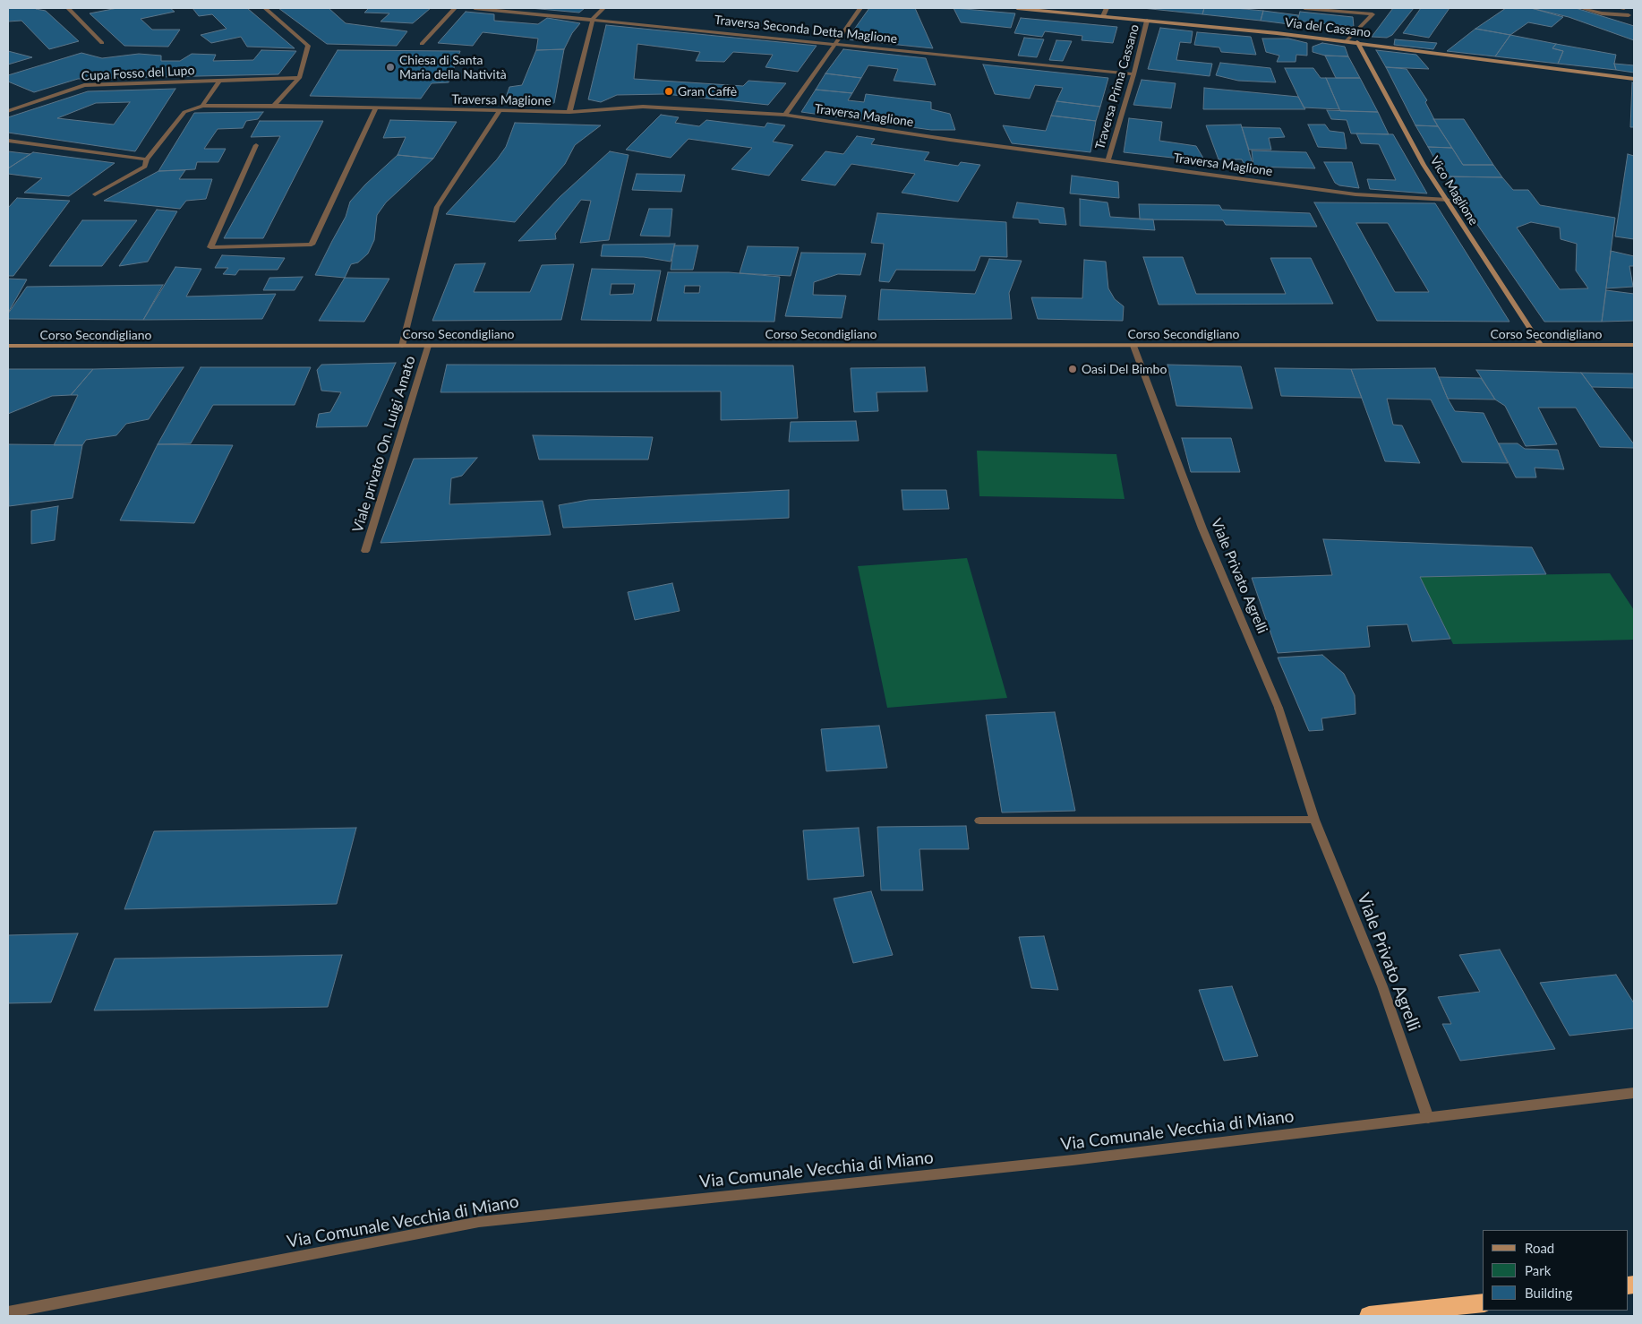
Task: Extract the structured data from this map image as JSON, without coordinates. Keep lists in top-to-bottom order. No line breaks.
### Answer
{"streets":{"main road":["Via del Cassano","Vico Maglione","Corso Secondigliano"],"street":["Traversa Seconda Detta Maglione","Cupa Fosso del Lupo","Traversa Prima Cassano","Traversa Maglione","Viale privato On. Luigi Amato","Viale Privato Agrelli","Via Comunale Vecchia di Miano"]},"crossings":[["Via del Cassano","Traversa Prima Cassano"],["Via del Cassano","Vico Maglione"],["Traversa Seconda Detta Maglione","Traversa Prima Cassano"],["Traversa Prima Cassano","Traversa Maglione"],["Traversa Maglione","Vico Maglione"],["Vico Maglione","Corso Secondigliano"],["Corso Secondigliano","Viale privato On. Luigi Amato"],["Corso Secondigliano","Viale Privato Agrelli"],["Viale Privato Agrelli","Via Comunale Vecchia di Miano"]],"places":["Chiesa di Santa Maria della Natività","Gran Caffè","Oasi Del Bimbo"],"legend":["Road","Park","Building"]}
